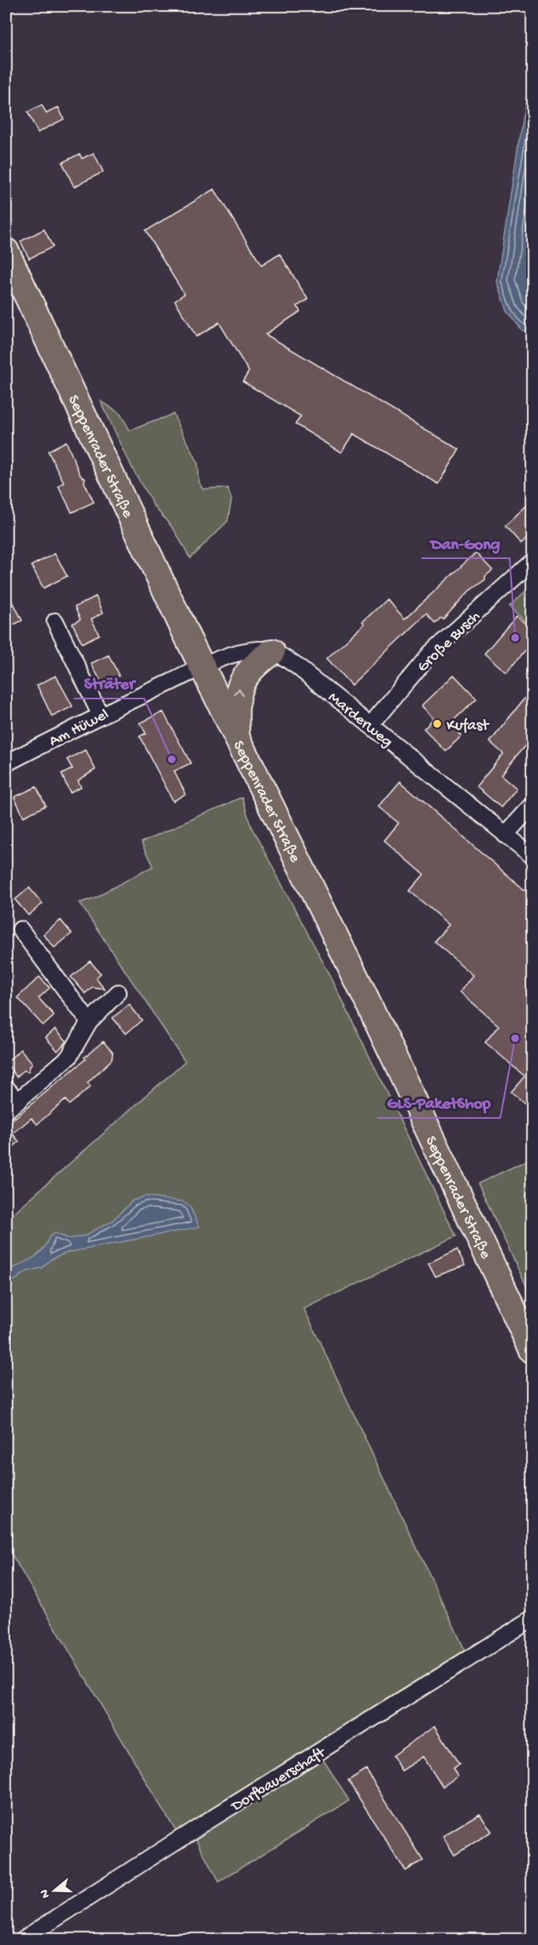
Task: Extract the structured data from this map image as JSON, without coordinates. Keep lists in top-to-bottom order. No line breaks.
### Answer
{"streets":{"main road":["Seppenrader Straße"],"street":["Große Busch","Marderweg","Am Hüwel","Dorfbauerschaft"]},"crossings":[["Seppenrader Straße","Marderweg"],["Seppenrader Straße","Am Hüwel"],["Große Busch","Marderweg"],["Marderweg","Am Hüwel"]],"places":["Dan-Gong","Kufast","Sträter","GLS-PaketShop"],"north":"left"}
